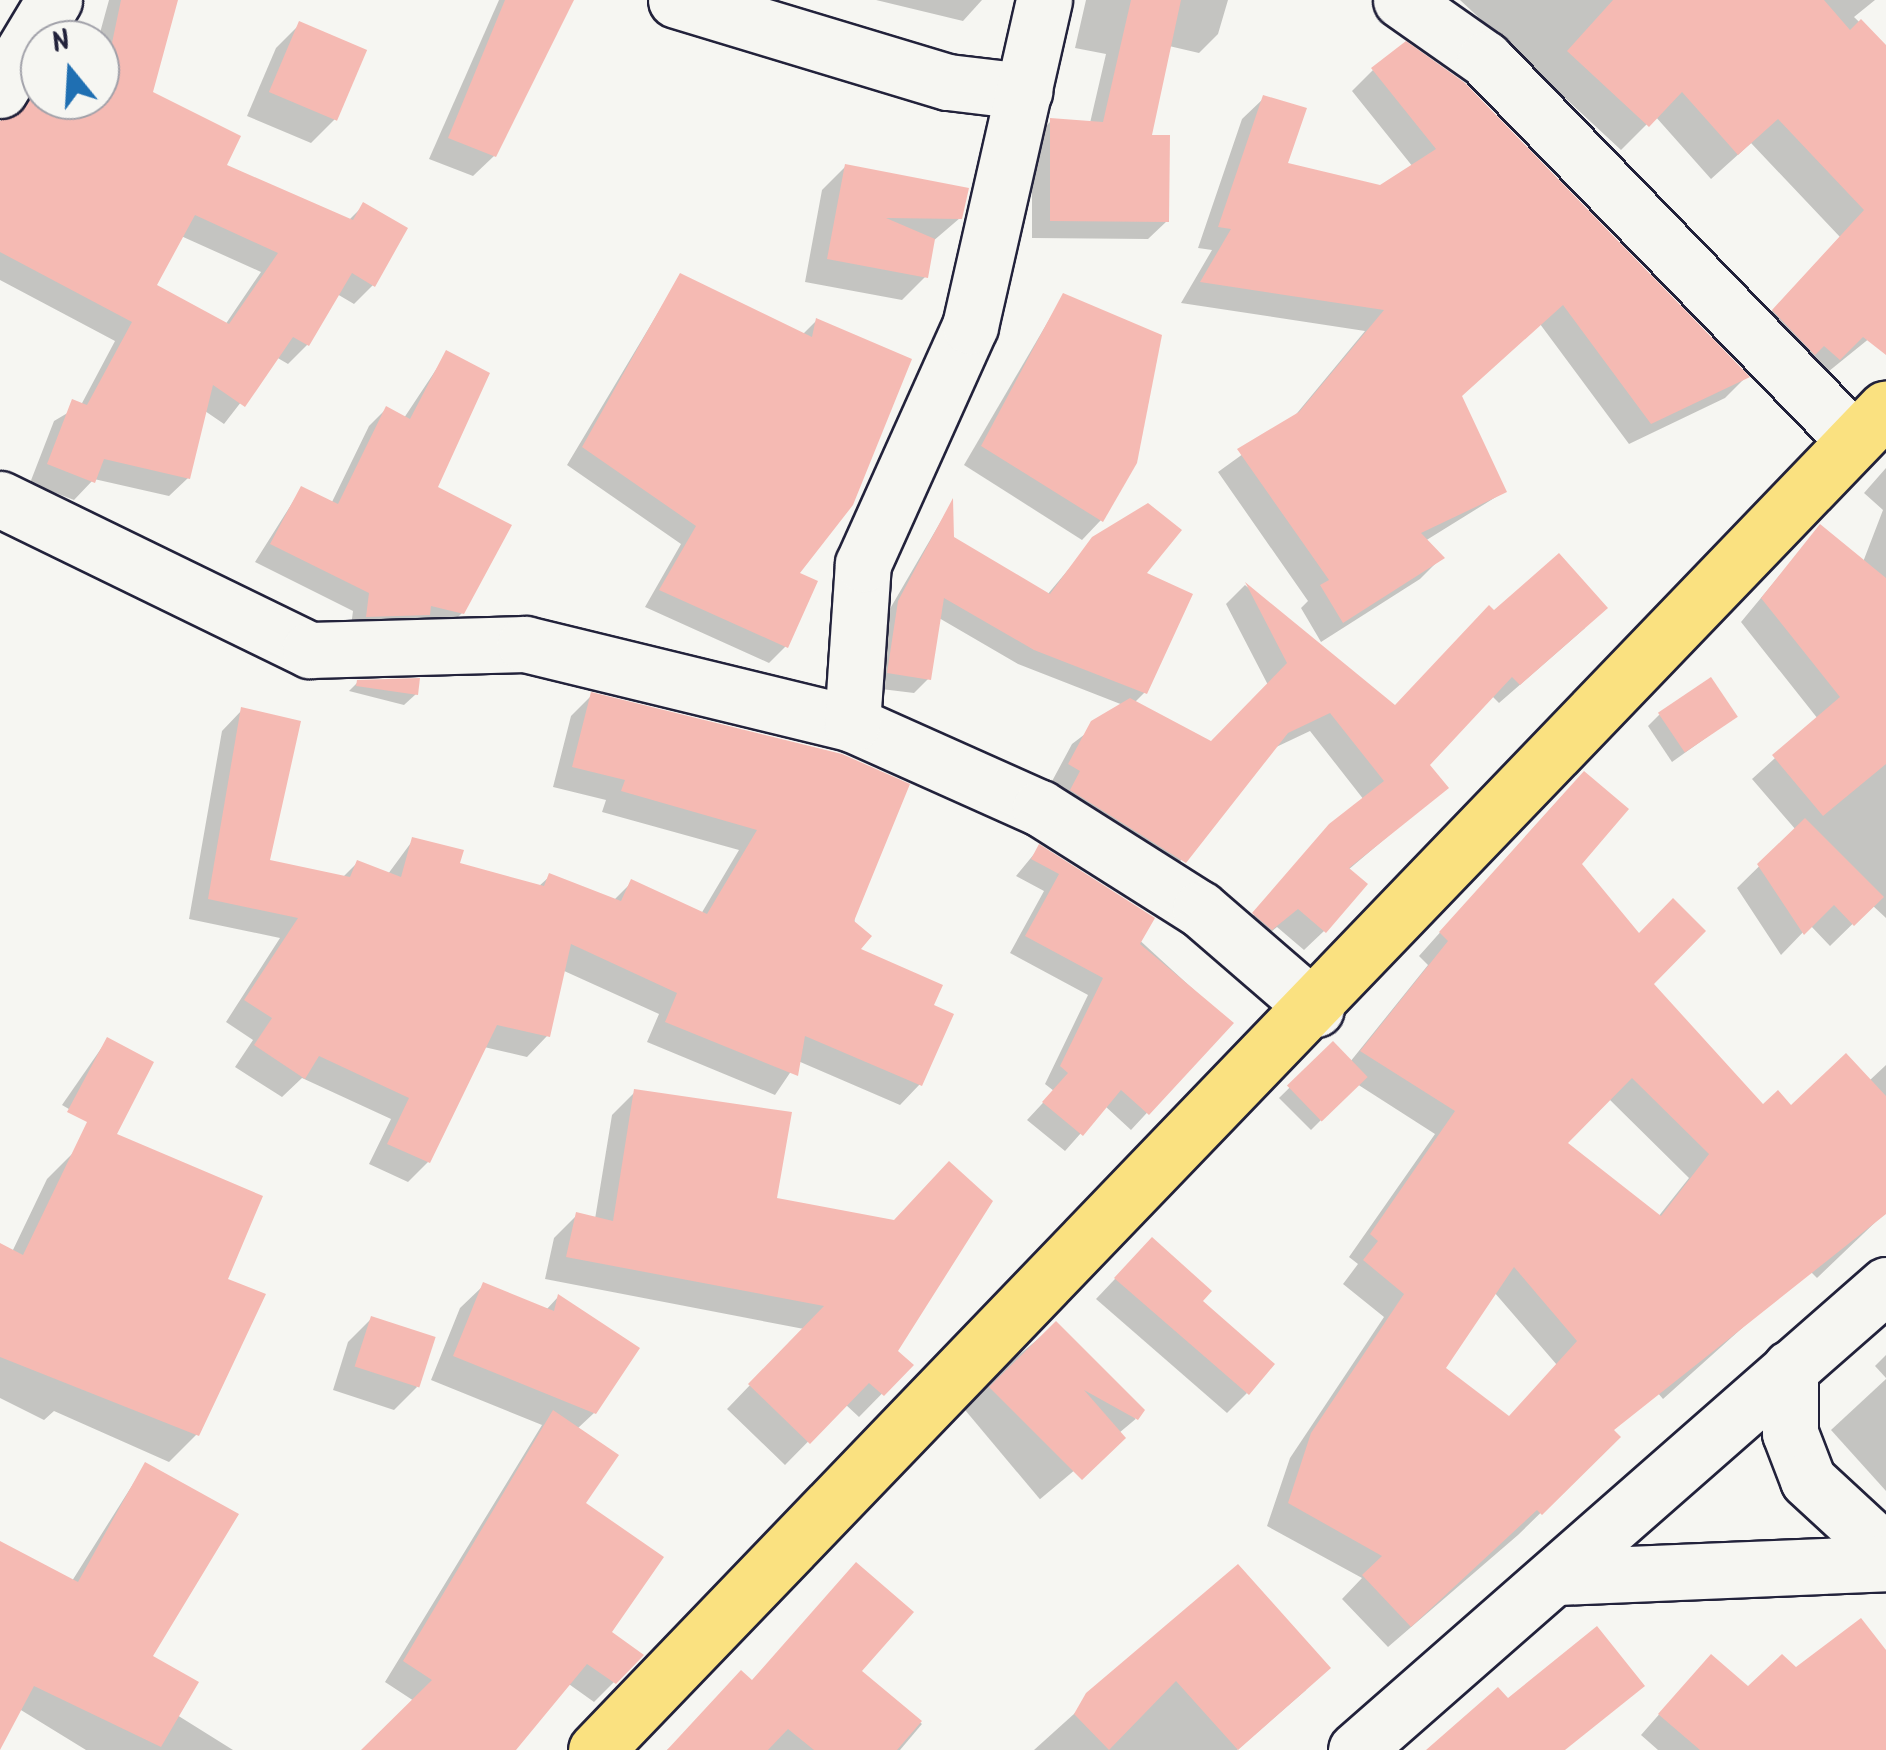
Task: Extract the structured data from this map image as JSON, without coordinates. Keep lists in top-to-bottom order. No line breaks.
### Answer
{"north":"top"}
